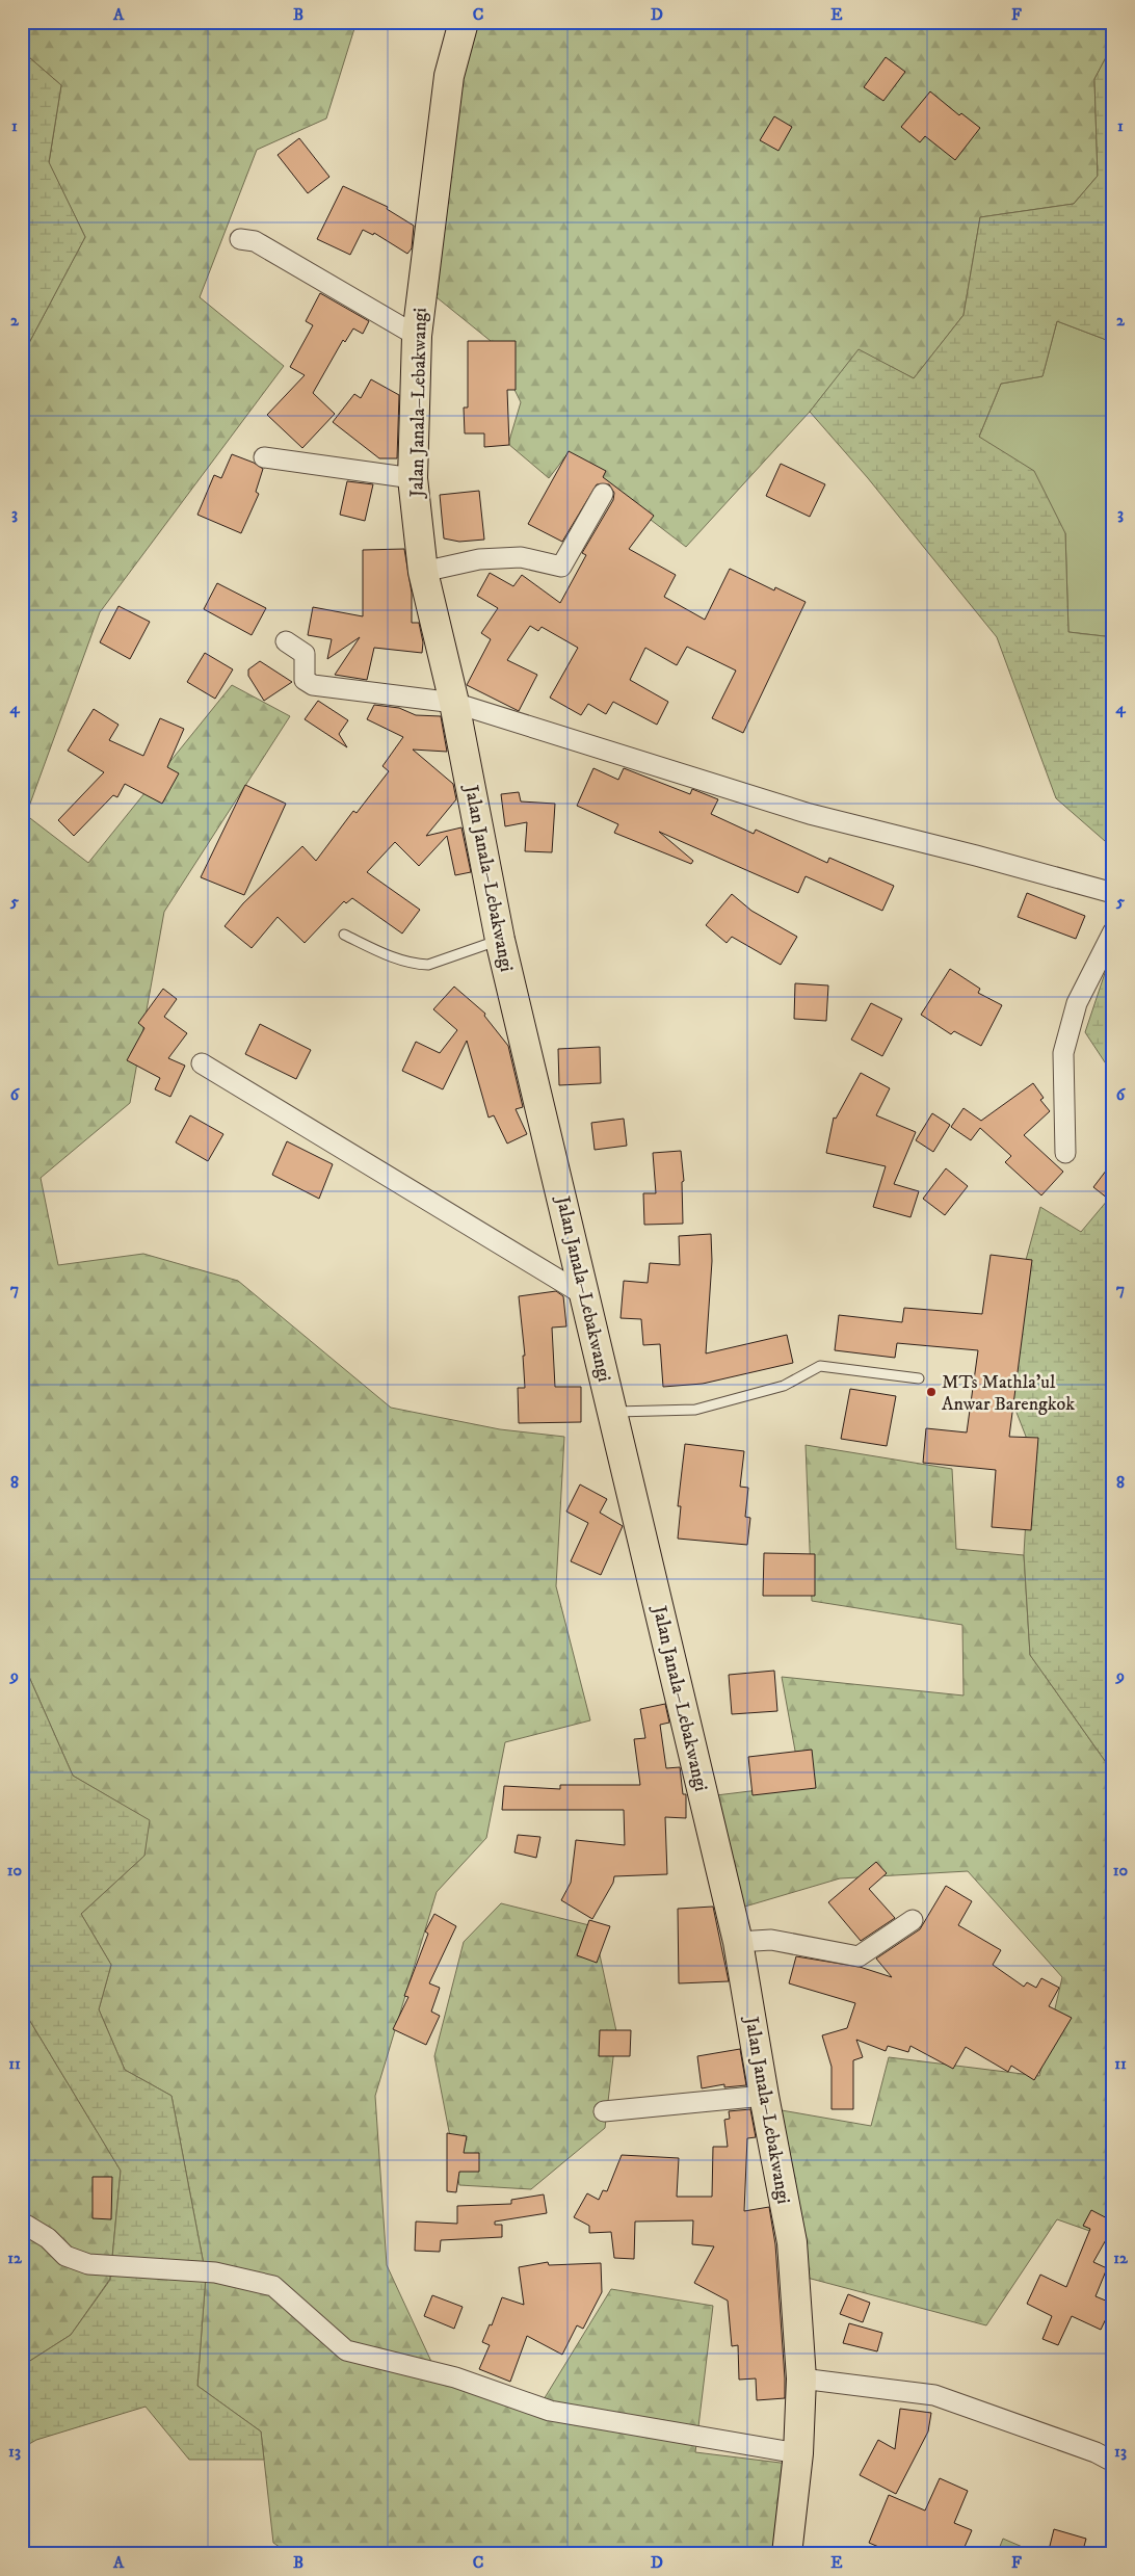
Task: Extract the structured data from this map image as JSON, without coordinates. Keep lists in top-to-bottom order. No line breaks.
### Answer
{"streets":{"main road":["Jalan Janala–Lebakwangi"]},"places":["MTs Mathla'ul Anwar Barengkok"],"grid":{"columns":["A","B","C","D","E","F"],"rows":["1","2","3","4","5","6","7","8","9","10","11","12","13"]}}
